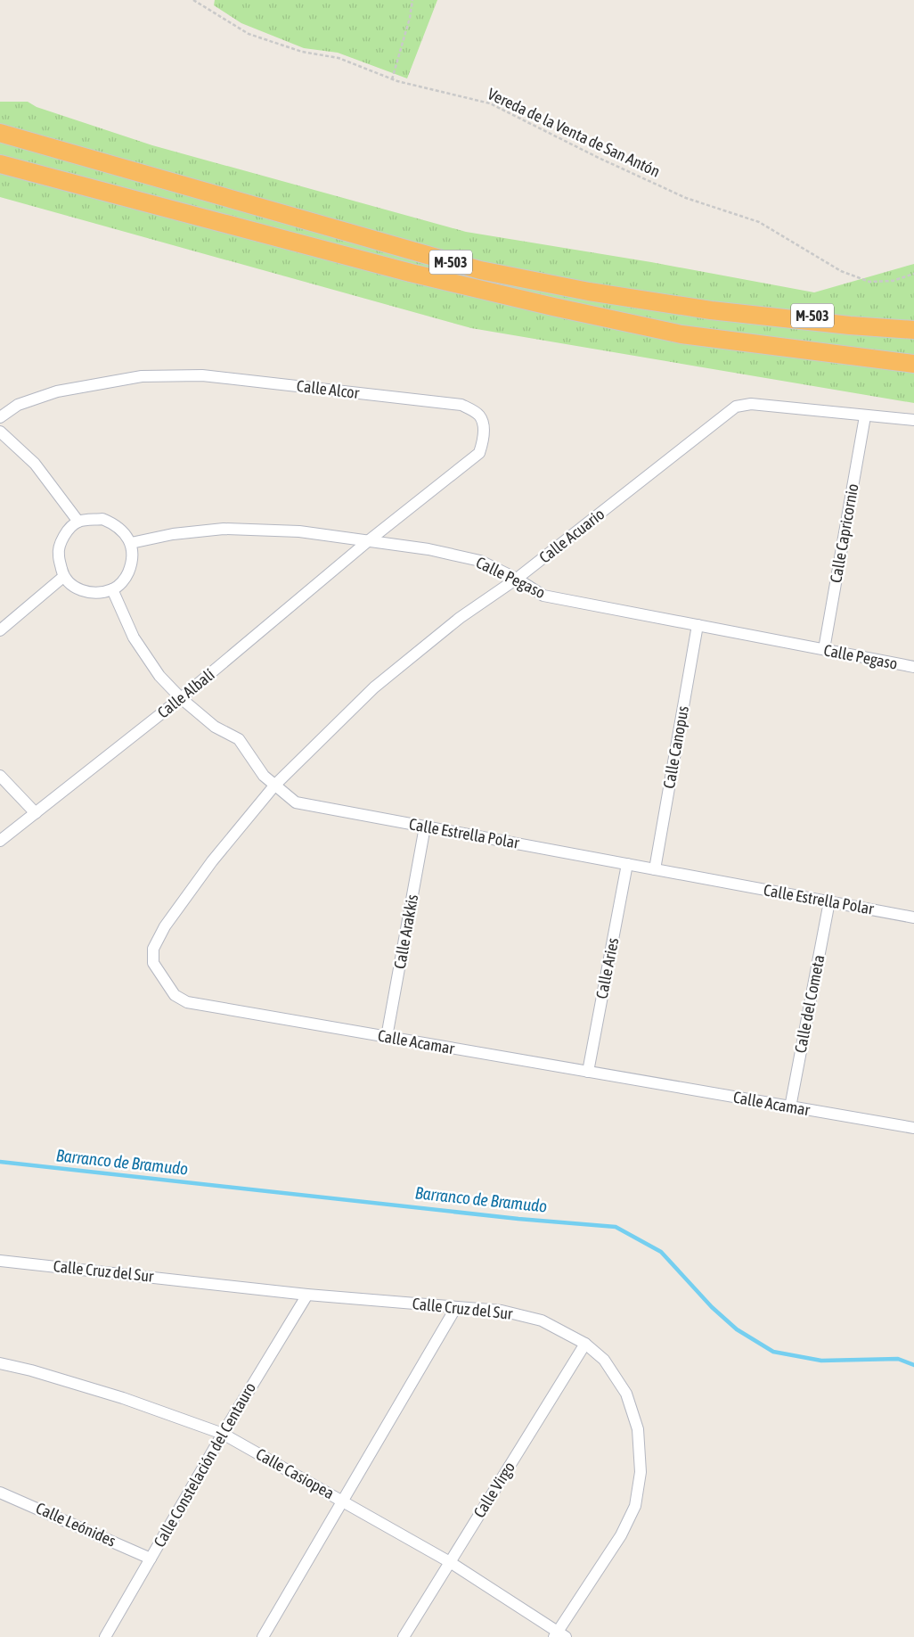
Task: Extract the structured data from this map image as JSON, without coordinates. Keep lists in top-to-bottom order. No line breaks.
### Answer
{"streets":{"highway":["M-503"],"street":["Calle Alcor","Calle Capricornio","Calle Acuario","Calle Pegaso","Calle Albalí","Calle Canopus","Calle Estrella Polar","Calle Arakkis","Calle Aries","Calle del Cometa","Calle Acamar","Calle Cruz del Sur","Calle Constelación del Centauro","Calle Casiopea","Calle Virgo","Calle Leónides"],"path":["Vereda de la Venta de San Antón"]},"crossings":[["Calle Alcor","Calle Pegaso"],["Calle Alcor","Calle Albalí"],["Calle Capricornio","Calle Acuario"],["Calle Capricornio","Calle Pegaso"],["Calle Acuario","Calle Pegaso"],["Calle Acuario","Calle Estrella Polar"],["Calle Acuario","Calle Acamar"],["Calle Pegaso","Calle Albalí"],["Calle Pegaso","Calle Canopus"],["Calle Pegaso","Calle Estrella Polar"],["Calle Albalí","Calle Estrella Polar"],["Calle Canopus","Calle Estrella Polar"],["Calle Estrella Polar","Calle Arakkis"],["Calle Estrella Polar","Calle Aries"],["Calle Estrella Polar","Calle del Cometa"],["Calle Estrella Polar","Calle Acamar"],["Calle Arakkis","Calle Acamar"],["Calle Aries","Calle Acamar"],["Calle del Cometa","Calle Acamar"],["Calle Cruz del Sur","Calle Constelación del Centauro"],["Calle Cruz del Sur","Calle Casiopea"],["Calle Cruz del Sur","Calle Virgo"],["Calle Constelación del Centauro","Calle Casiopea"],["Calle Constelación del Centauro","Calle Leónides"],["Calle Casiopea","Calle Virgo"]],"water":["Barranco de Bramudo"]}
